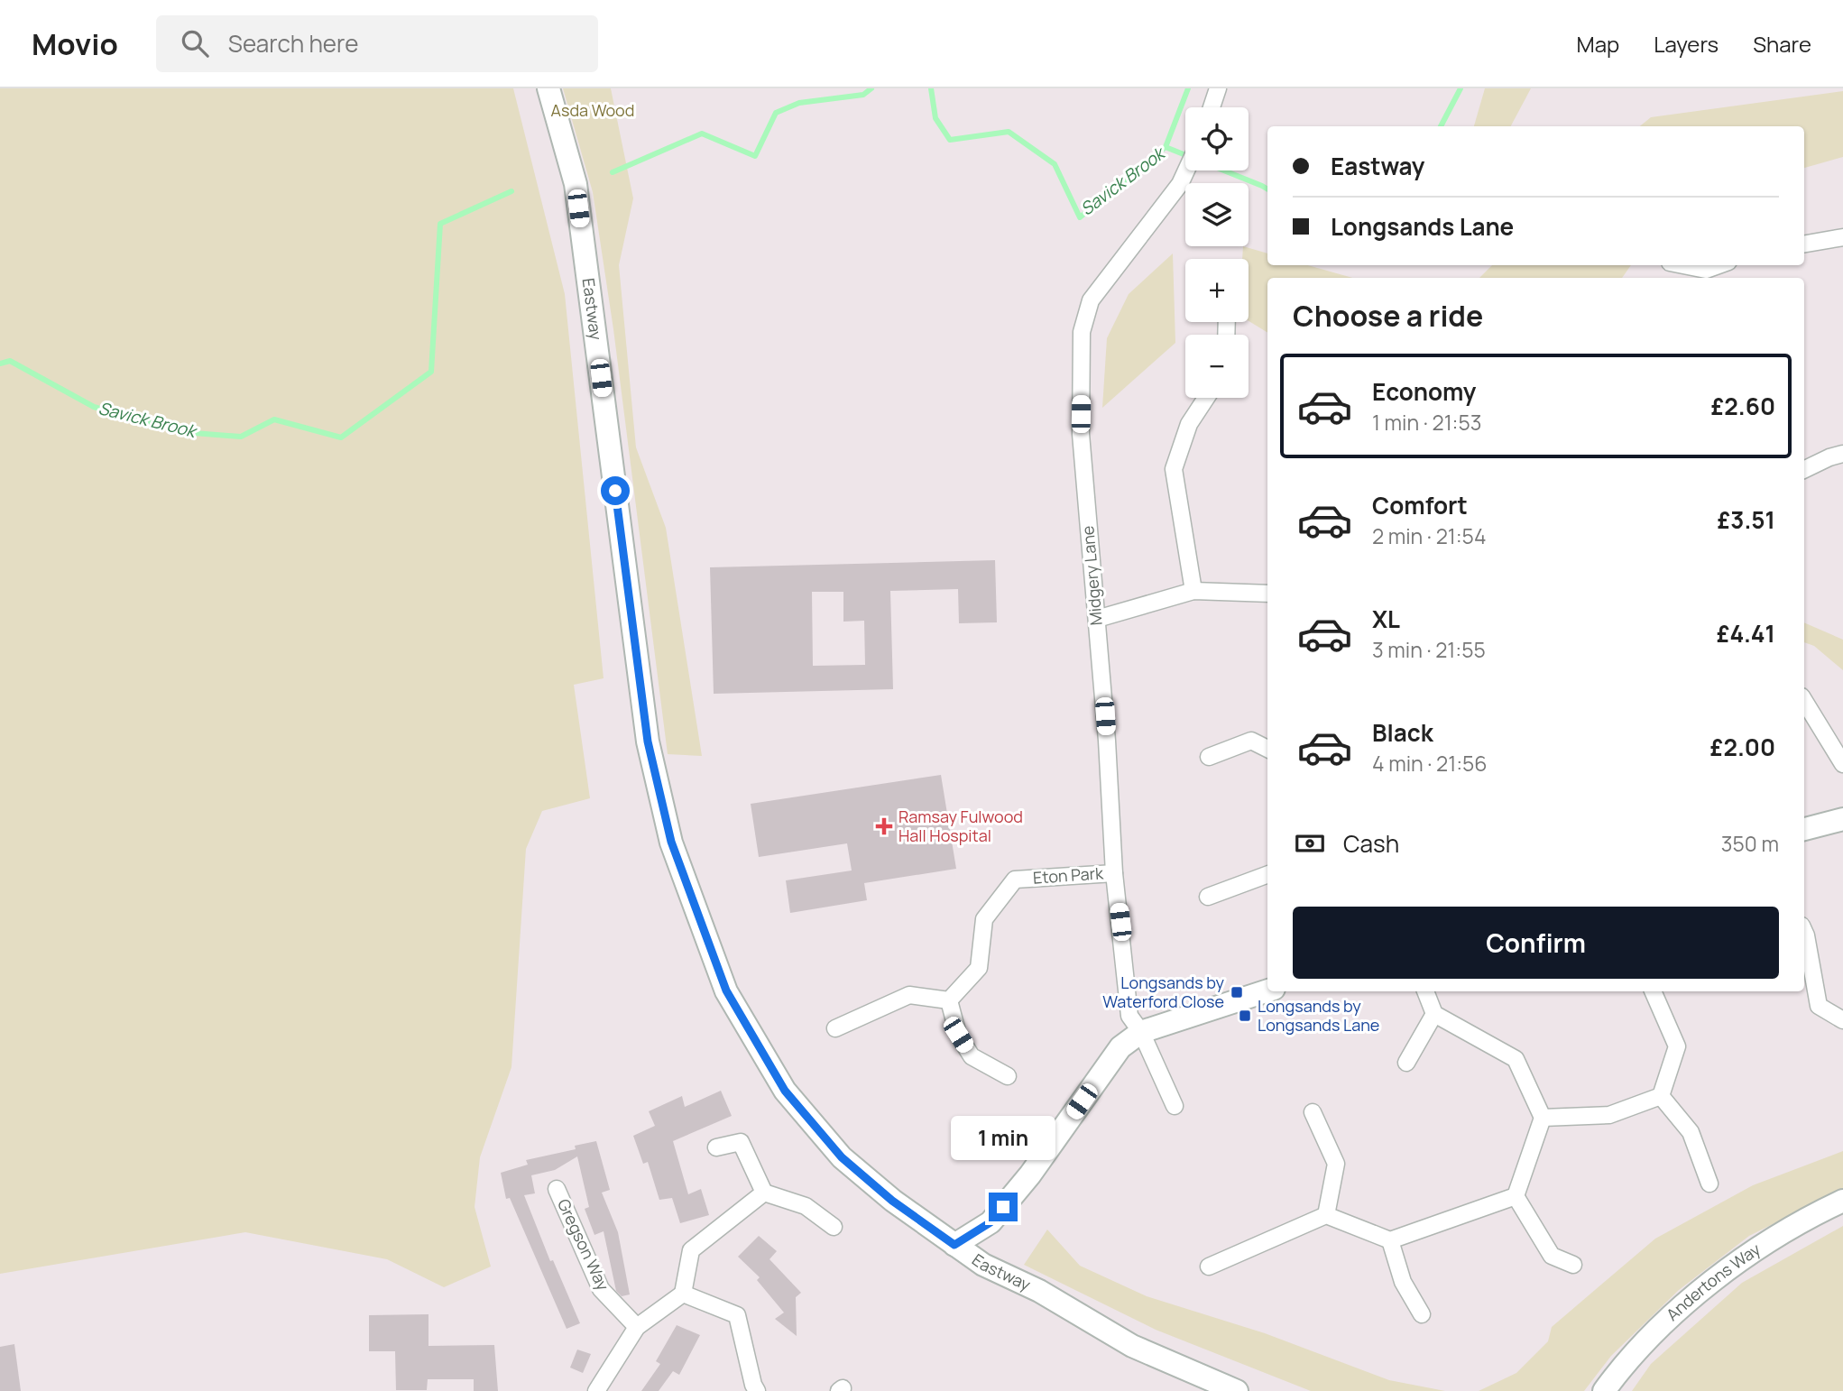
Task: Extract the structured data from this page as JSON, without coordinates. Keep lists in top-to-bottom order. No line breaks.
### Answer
{"streets":{"main road":["Eastway","Andertons Way"],"street":["Midgery Lane","Eton Park","Gregson Way"]},"crossings":[["Midgery Lane","Eton Park"]],"water":["Savick Brook"],"parks":["Asda Wood"],"places":{"health":["Ramsay Fulwood Hall Hospital"],"transit":["Longsands by Waterford Close","Longsands by Longsands Lane"]},"page":{"header":"Movio","search":"Search here","nav":["Map","Layers","Share"],"map_buttons":["+","−"],"banner":["Eastway","Longsands Lane"],"heading":"Choose a ride","list":[{"name":"Economy","note":"1 min · 21:53","value":"£2.60"},{"name":"Comfort","note":"2 min · 21:54","value":"£3.51"},{"name":"XL","note":"3 min · 21:55","value":"£4.41"},{"name":"Black","note":"4 min · 21:56","value":"£2.00"}],"pay":["Cash","350 m"],"buttons":"Confirm","bubble":"1 min"}}
